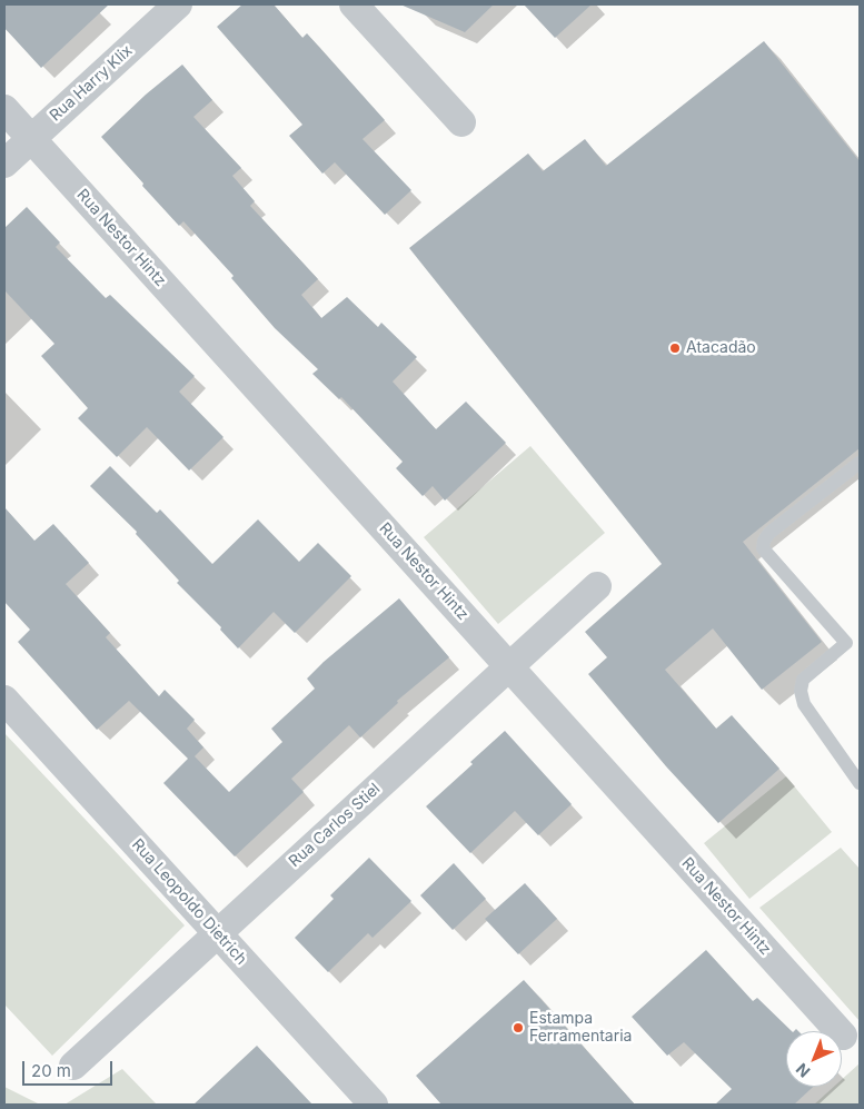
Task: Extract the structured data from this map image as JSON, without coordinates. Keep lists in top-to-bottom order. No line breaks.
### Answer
{"streets":{"street":["Rua Harry Klix","Rua Nestor Hintz","Rua Carlos Stiel","Rua Leopoldo Dietrich"]},"crossings":[["Rua Harry Klix","Rua Nestor Hintz"],["Rua Nestor Hintz","Rua Carlos Stiel"],["Rua Carlos Stiel","Rua Leopoldo Dietrich"]],"places":["Atacadão","Estampa Ferramentaria"],"scale_bar":"20 m","north":"bottom left"}
